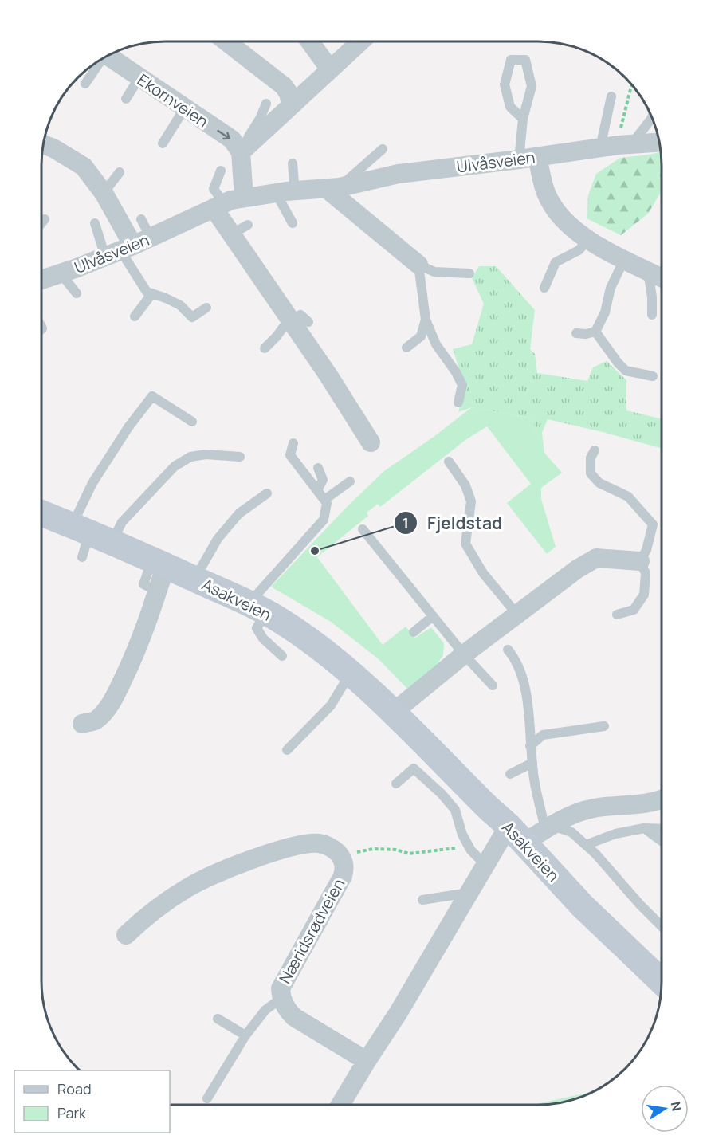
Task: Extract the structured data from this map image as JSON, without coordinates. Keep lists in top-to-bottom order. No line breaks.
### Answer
{"streets":{"main road":["Asakveien"],"street":["Ekornveien","Ulvåsveien","Næridsrødveien"]},"places":["Fjeldstad"],"legend":["Road","Park"],"north":"right"}
